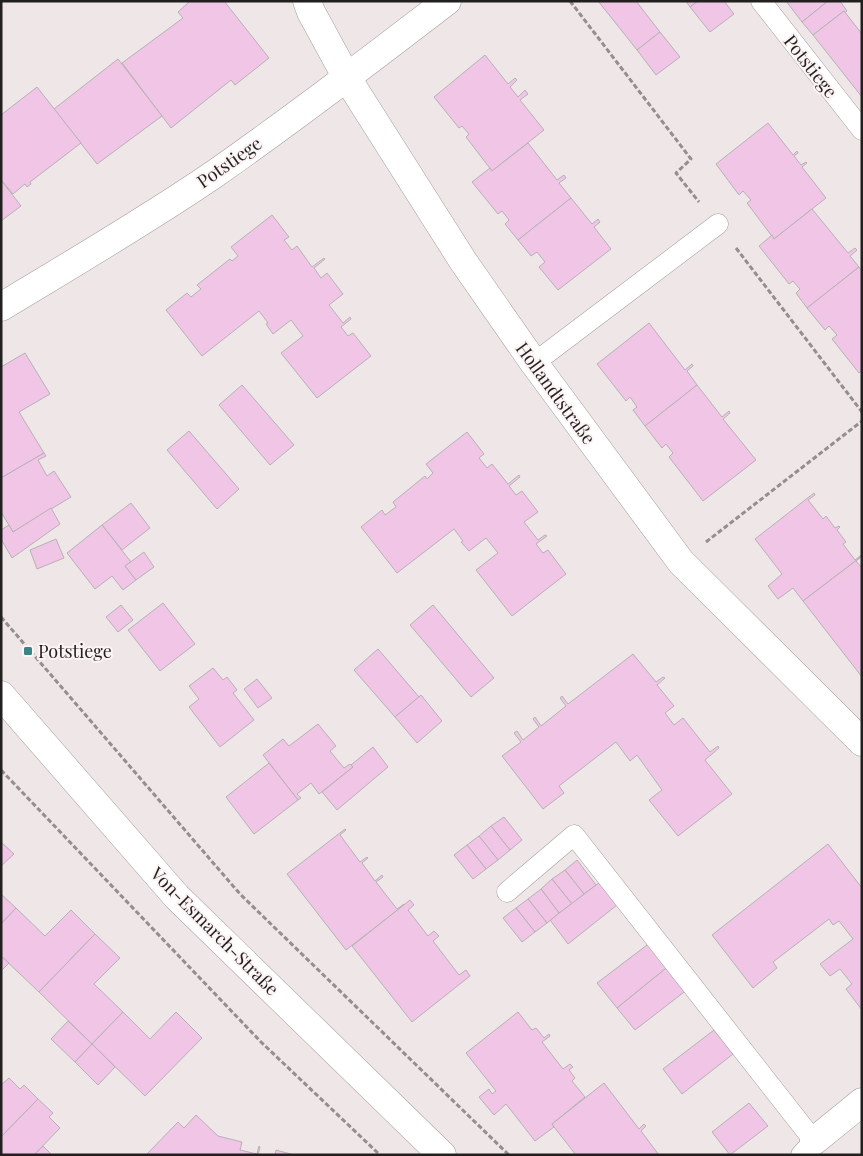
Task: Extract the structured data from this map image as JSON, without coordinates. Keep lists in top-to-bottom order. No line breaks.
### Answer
{"streets":{"street":["Potstiege","Hollandtstraße","Von-Esmarch-Straße"]},"crossings":[["Potstiege","Hollandtstraße"]],"places":{"transit":["Potstiege"]}}
